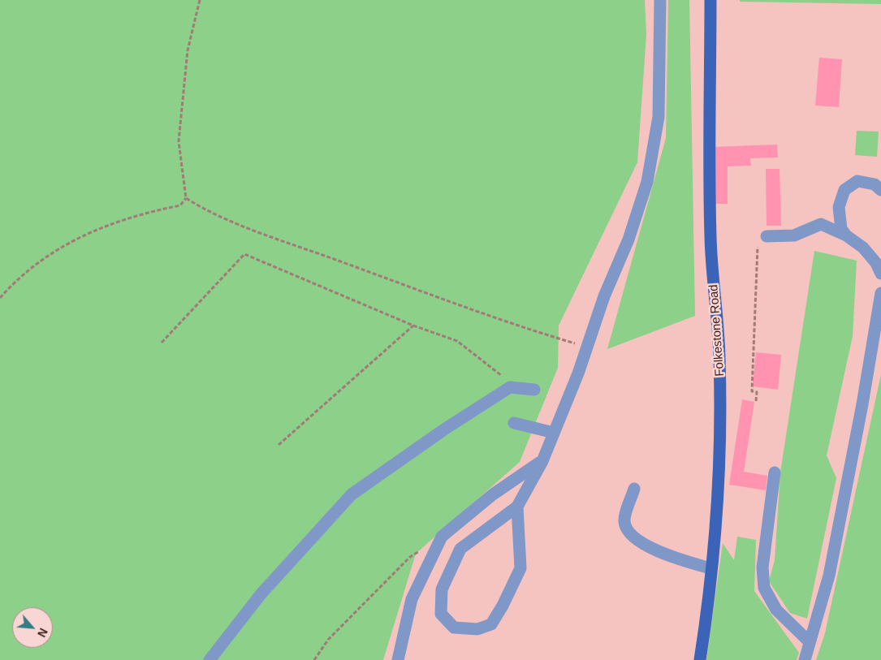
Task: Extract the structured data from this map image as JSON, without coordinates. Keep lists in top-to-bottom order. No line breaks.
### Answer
{"streets":{"main road":["Folkestone Road"]},"north":"bottom right"}
